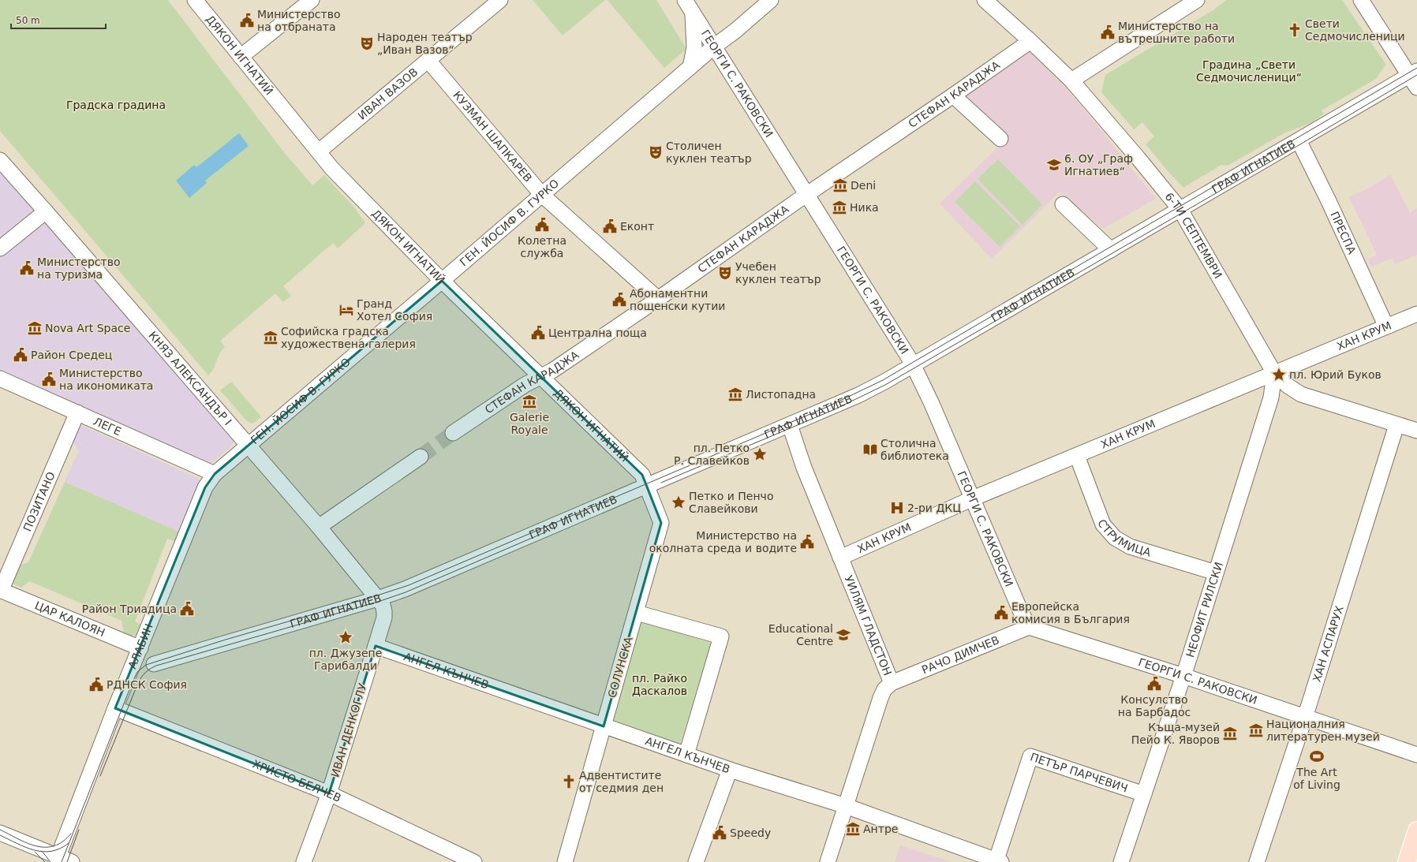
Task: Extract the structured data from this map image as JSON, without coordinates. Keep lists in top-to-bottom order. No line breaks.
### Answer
{"streets":{"street":["ДЯКОН ИГНАТИЙ","ГЕОРГИ С. РАКОВСКИ","ИВАН ВАЗОВ","СТЕФАН КАРАДЖА","КУЗМАН ШАПКАРЕВ","ГРАФ ИГНАТИЕВ","ГЕН. ЙОСИФ В. ГУРКО","ПРЕСПА","6-ТИ СЕПТЕМВРИ","ХАН КРУМ","КНЯЗ АЛЕКСАНДЪР I","ЛЕГЕ","ПОЗИТАНО","СТРУМИЦА","НЕОФИТ РИЛСКИ","ЦАР КАЛОЯН","УИЛЯМ ГЛАДСТОН","ХАН АСПАРУХ","АЛАБИН","РАЧО ДИМЧЕВ","СОЛУНСКА","АНГЕЛ КЪНЧЕВ","ИВАН ДЕНКОГЛУ","ПЕТЪР ПАРЧЕВИЧ","ХРИСТО БЕЛЧЕВ"]},"crossings":[["ДЯКОН ИГНАТИЙ","ИВАН ВАЗОВ"],["ДЯКОН ИГНАТИЙ","СТЕФАН КАРАДЖА"],["ДЯКОН ИГНАТИЙ","ГРАФ ИГНАТИЕВ"],["ДЯКОН ИГНАТИЙ","ГЕН. ЙОСИФ В. ГУРКО"],["ДЯКОН ИГНАТИЙ","СОЛУНСКА"],["ГЕОРГИ С. РАКОВСКИ","СТЕФАН КАРАДЖА"],["ГЕОРГИ С. РАКОВСКИ","ГРАФ ИГНАТИЕВ"],["ГЕОРГИ С. РАКОВСКИ","ГЕН. ЙОСИФ В. ГУРКО"],["ГЕОРГИ С. РАКОВСКИ","ХАН КРУМ"],["ГЕОРГИ С. РАКОВСКИ","НЕОФИТ РИЛСКИ"],["ГЕОРГИ С. РАКОВСКИ","ХАН АСПАРУХ"],["ГЕОРГИ С. РАКОВСКИ","РАЧО ДИМЧЕВ"],["ИВАН ВАЗОВ","КУЗМАН ШАПКАРЕВ"],["СТЕФАН КАРАДЖА","КУЗМАН ШАПКАРЕВ"],["СТЕФАН КАРАДЖА","6-ТИ СЕПТЕМВРИ"],["КУЗМАН ШАПКАРЕВ","ГЕН. ЙОСИФ В. ГУРКО"],["ГРАФ ИГНАТИЕВ","ПРЕСПА"],["ГРАФ ИГНАТИЕВ","6-ТИ СЕПТЕМВРИ"],["ГРАФ ИГНАТИЕВ","КНЯЗ АЛЕКСАНДЪР I"],["ГРАФ ИГНАТИЕВ","УИЛЯМ ГЛАДСТОН"],["ГРАФ ИГНАТИЕВ","СОЛУНСКА"],["ГРАФ ИГНАТИЕВ","ИВАН ДЕНКОГЛУ"],["ГЕН. ЙОСИФ В. ГУРКО","КНЯЗ АЛЕКСАНДЪР I"],["ГЕН. ЙОСИФ В. ГУРКО","АЛАБИН"],["ПРЕСПА","ХАН КРУМ"],["6-ТИ СЕПТЕМВРИ","ХАН КРУМ"],["6-ТИ СЕПТЕМВРИ","НЕОФИТ РИЛСКИ"],["6-ТИ СЕПТЕМВРИ","ХАН АСПАРУХ"],["ХАН КРУМ","СТРУМИЦА"],["ХАН КРУМ","НЕОФИТ РИЛСКИ"],["ХАН КРУМ","УИЛЯМ ГЛАДСТОН"],["КНЯЗ АЛЕКСАНДЪР I","АЛАБИН"],["КНЯЗ АЛЕКСАНДЪР I","ИВАН ДЕНКОГЛУ"],["ЛЕГЕ","ПОЗИТАНО"],["ЛЕГЕ","АЛАБИН"],["ПОЗИТАНО","ЦАР КАЛОЯН"],["СТРУМИЦА","НЕОФИТ РИЛСКИ"],["НЕОФИТ РИЛСКИ","ПЕТЪР ПАРЧЕВИЧ"],["ЦАР КАЛОЯН","АЛАБИН"],["УИЛЯМ ГЛАДСТОН","РАЧО ДИМЧЕВ"],["УИЛЯМ ГЛАДСТОН","АНГЕЛ КЪНЧЕВ"],["АЛАБИН","ХРИСТО БЕЛЧЕВ"],["СОЛУНСКА","АНГЕЛ КЪНЧЕВ"],["АНГЕЛ КЪНЧЕВ","ИВАН ДЕНКОГЛУ"],["АНГЕЛ КЪНЧЕВ","ПЕТЪР ПАРЧЕВИЧ"],["ИВАН ДЕНКОГЛУ","ХРИСТО БЕЛЧЕВ"]],"parks":["Градина „Свети Седмочисленици“","Градска градина","пл. Райко Даскалов"],"places":{"public building":["Министерство на отбраната","Министерство на вътрешните работи","Колетна служба","Еконт","Министерство на туризма","Абонаментни пощенски кутии","Централна поща","Район Средец","Министерство на икономиката","Министерство на околната среда и водите","Район Триадица","Европейска комисия в България","Консулство на Барбадос","РДНСК София","Speedy"],"church":["Свети Седмочисленици","Адвентистите от седмия ден"],"theatre":["Народен театър „Иван Вазов“","Столичен куклен театър","Учебен куклен театър"],"school or university":["6. ОУ „Граф Игнатиев“","Educational Centre"],"museum":["Deni","Ника","Nova Art Space","Софийска градска художествена галерия","Листопадна","Galerie Royale","Националния литературен музей","Къща-музей Пейо К. Яворов","Антре"],"hotel":["Гранд Хотел София"],"place":["пл. Юрий Буков","пл. Петко Р. Славейков","Петко и Пенчо Славейкови","пл. Джузепе Гарибалди"],"library":["Столична библиотека"],"hospital":["2-ри ДКЦ"],"sports":["The Art of Living"]},"scale_bar":"50 m"}
